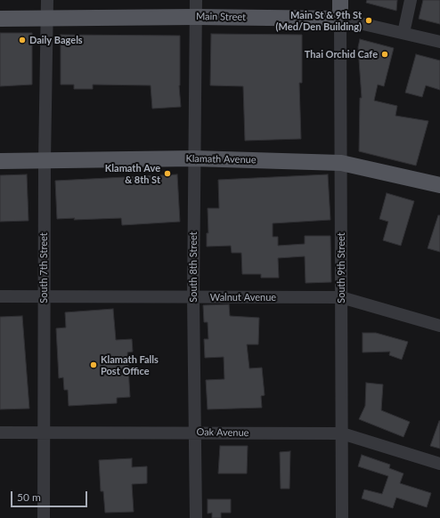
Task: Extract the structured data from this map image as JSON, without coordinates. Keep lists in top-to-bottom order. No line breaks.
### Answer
{"streets":{"main road":["Main Street","Klamath Avenue"],"street":["South 8th Street","South 7th Street","South 9th Street","Walnut Avenue","Oak Avenue"]},"crossings":[["Main Street","South 8th Street"],["Main Street","South 7th Street"],["Main Street","South 9th Street"],["Klamath Avenue","South 8th Street"],["Klamath Avenue","South 7th Street"],["Klamath Avenue","South 9th Street"],["South 8th Street","Walnut Avenue"],["South 8th Street","Oak Avenue"],["South 7th Street","Walnut Avenue"],["South 7th Street","Oak Avenue"],["South 9th Street","Walnut Avenue"],["South 9th Street","Oak Avenue"]],"places":["Main St & 9th St (Med/Den Building)","Daily Bagels","Thai Orchid Cafe","Klamath Ave & 8th St","Klamath Falls Post Office"],"scale_bar":"50 m"}
